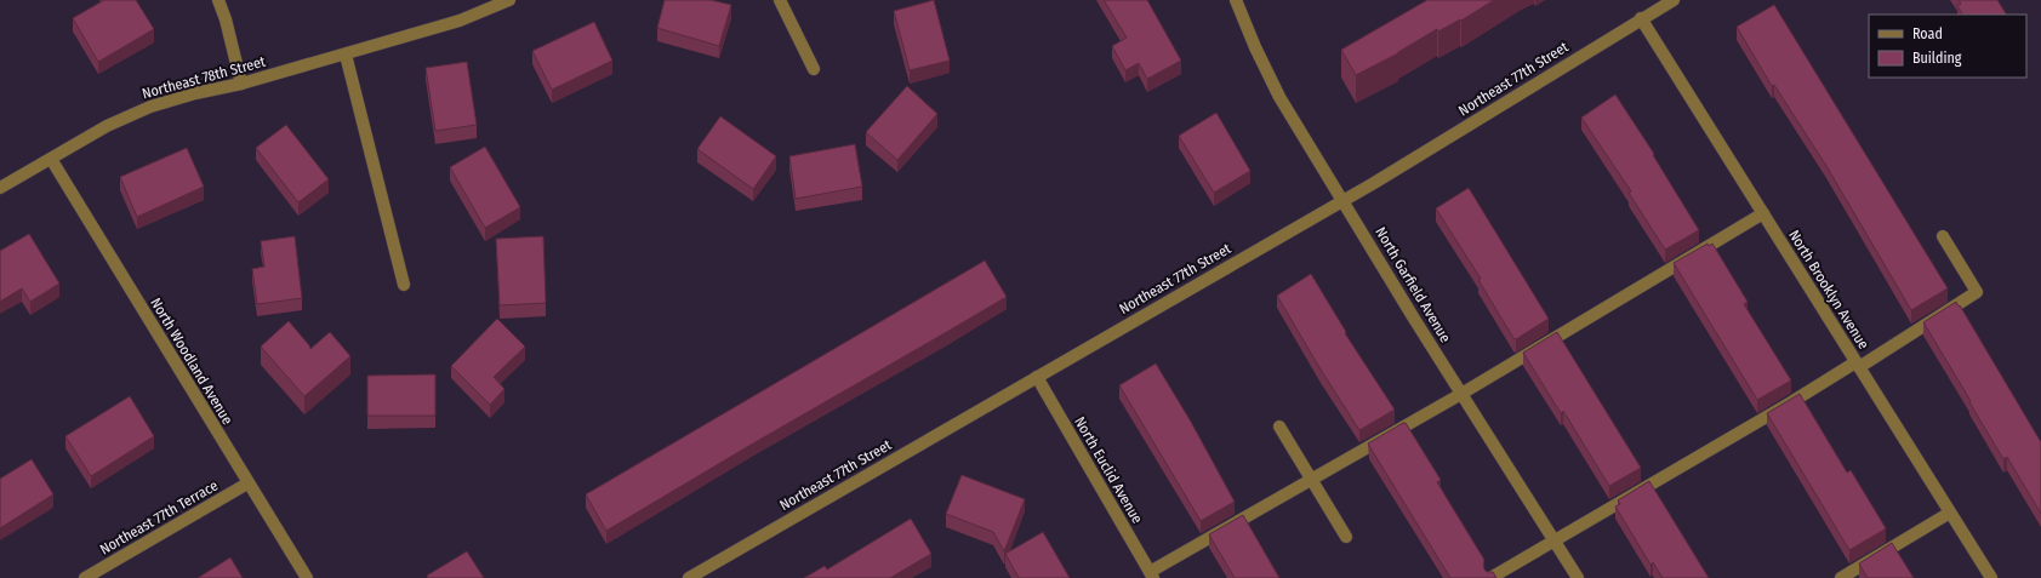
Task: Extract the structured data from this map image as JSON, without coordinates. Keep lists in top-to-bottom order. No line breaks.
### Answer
{"streets":{"street":["Northeast 78th Street","Northeast 77th Street","North Garfield Avenue","North Brooklyn Avenue","North Woodland Avenue","North Euclid Avenue","Northeast 77th Terrace"]},"crossings":[["Northeast 78th Street","North Woodland Avenue"],["Northeast 77th Street","North Garfield Avenue"],["Northeast 77th Street","North Brooklyn Avenue"],["Northeast 77th Street","North Euclid Avenue"],["North Woodland Avenue","Northeast 77th Terrace"]],"legend":["Road","Building"]}
